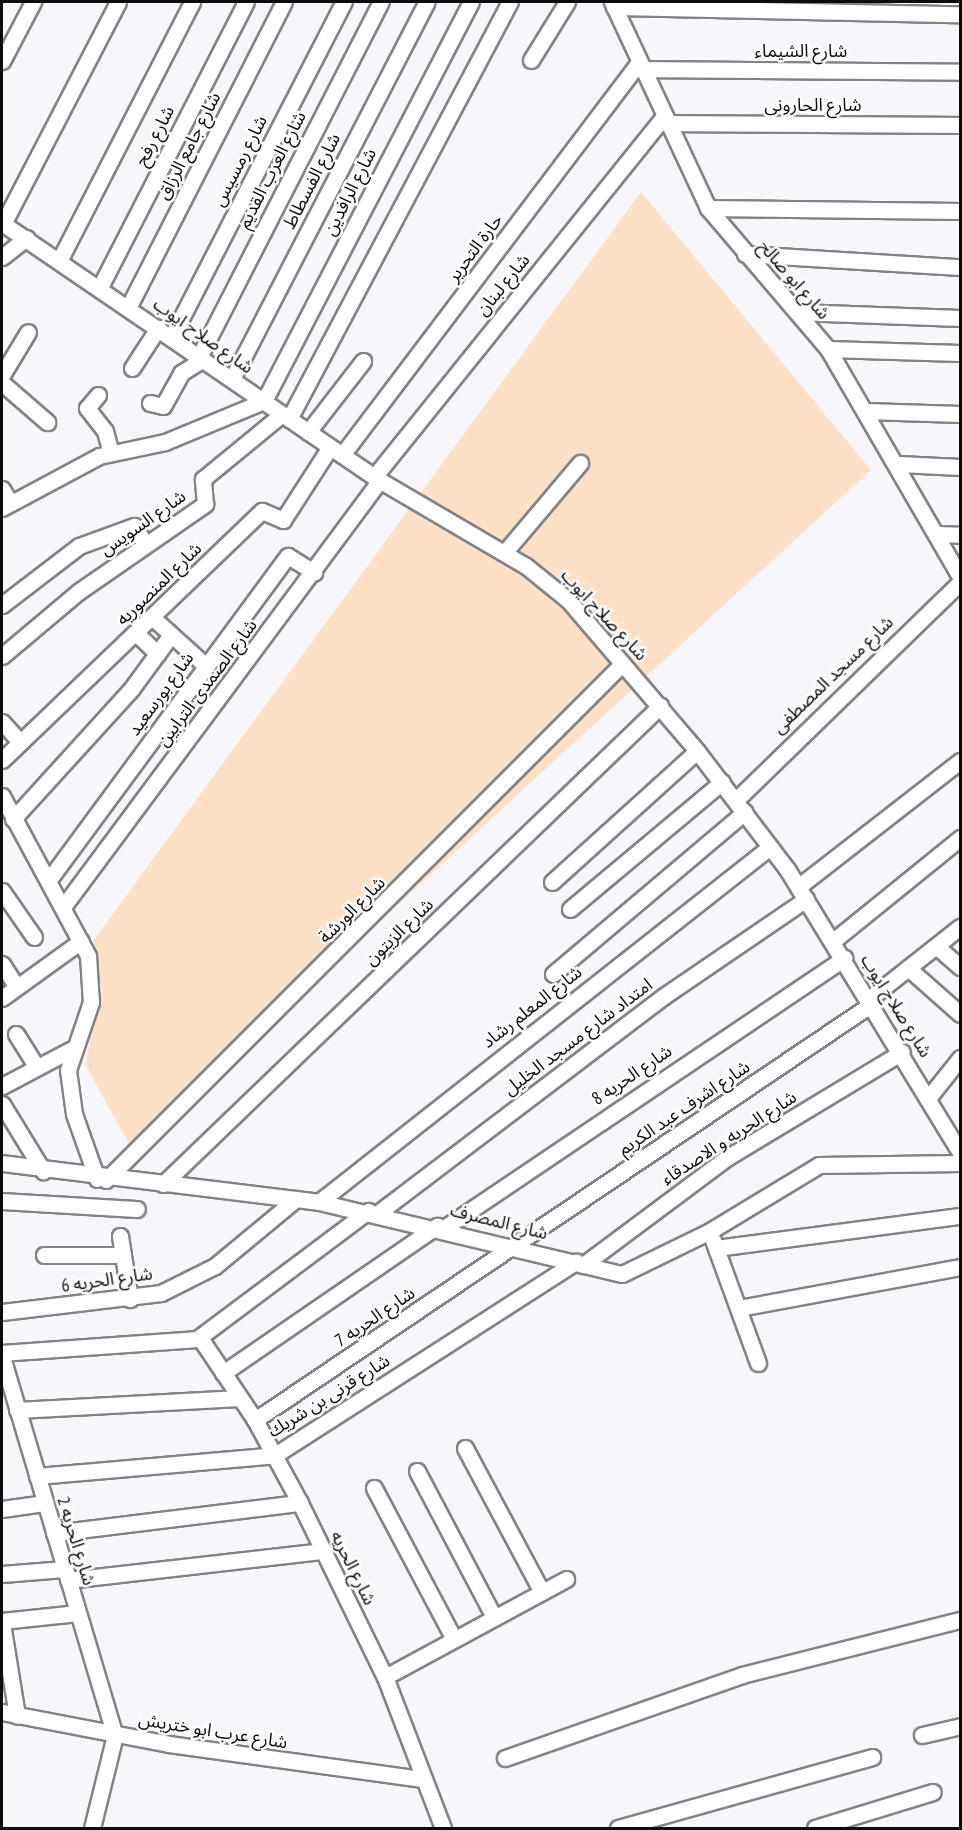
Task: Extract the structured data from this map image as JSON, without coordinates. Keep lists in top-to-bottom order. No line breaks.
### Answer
{"streets":{"street":["شارع الشيماء","شارع الحارونى","شارع رفح","شارع جامع الرزاق","شارع رمسيس","شارع العرب القديم","شارع الفسطاط","شارع الرافدين","حارة التحرير","شارع ابو صالح","شارع لبنان","شارع صلاح ايوب","شارع السويس","شارع المنصوريه","شارع مسجد المصطفى","شارع الصمدى الترابين","شارع بورسعيد","شارع الورشة","شارع الزيتون","شارع المعلم رشاد","امتداد شارع مسجد الخليل","شارع الحريه 8","شارع اشرف عبد الكريم","شارع الحريه و الاصدقاء","شارع المصرف","شارع الحريه 6","شارع الحريه 7","شارع قرنى بن شريك","شارع الحريه 2","شارع الحريه","شارع عرب ابو ختريش"]},"crossings":[["شارع الشيماء","حارة التحرير"],["شارع الشيماء","شارع ابو صالح"],["شارع الحارونى","شارع ابو صالح"],["شارع الحارونى","شارع لبنان"],["شارع رفح","شارع صلاح ايوب"],["شارع جامع الرزاق","شارع صلاح ايوب"],["شارع رمسيس","شارع صلاح ايوب"],["شارع العرب القديم","شارع صلاح ايوب"],["شارع الفسطاط","شارع صلاح ايوب"],["شارع الرافدين","شارع صلاح ايوب"],["حارة التحرير","شارع ابو صالح"],["حارة التحرير","شارع صلاح ايوب"],["حارة التحرير","شارع المنصوريه"],["شارع ابو صالح","شارع لبنان"],["شارع لبنان","شارع صلاح ايوب"],["شارع لبنان","شارع الصمدى الترابين"],["شارع صلاح ايوب","شارع السويس"],["شارع صلاح ايوب","شارع المنصوريه"],["شارع صلاح ايوب","شارع مسجد المصطفى"],["شارع صلاح ايوب","شارع الصمدى الترابين"],["شارع صلاح ايوب","شارع الورشة"],["شارع صلاح ايوب","شارع الزيتون"],["شارع صلاح ايوب","شارع المعلم رشاد"],["شارع صلاح ايوب","امتداد شارع مسجد الخليل"],["شارع صلاح ايوب","شارع الحريه 8"],["شارع صلاح ايوب","شارع اشرف عبد الكريم"],["شارع صلاح ايوب","شارع الحريه و الاصدقاء"],["شارع الصمدى الترابين","شارع بورسعيد"],["شارع الورشة","شارع المصرف"],["شارع الزيتون","شارع المصرف"],["شارع المعلم رشاد","شارع المصرف"],["امتداد شارع مسجد الخليل","شارع المصرف"],["امتداد شارع مسجد الخليل","شارع الحريه"],["شارع الحريه 8","شارع المصرف"],["شارع الحريه 8","شارع الحريه"],["شارع اشرف عبد الكريم","شارع المصرف"],["شارع اشرف عبد الكريم","شارع الحريه 7"],["شارع الحريه و الاصدقاء","شارع المصرف"],["شارع الحريه و الاصدقاء","شارع قرنى بن شريك"],["شارع المصرف","شارع الحريه 6"],["شارع المصرف","شارع الحريه 7"],["شارع المصرف","شارع قرنى بن شريك"],["شارع الحريه 7","شارع الحريه"],["شارع قرنى بن شريك","شارع الحريه 2"],["شارع قرنى بن شريك","شارع الحريه"],["شارع الحريه 2","شارع عرب ابو ختريش"],["شارع الحريه","شارع عرب ابو ختريش"]]}
